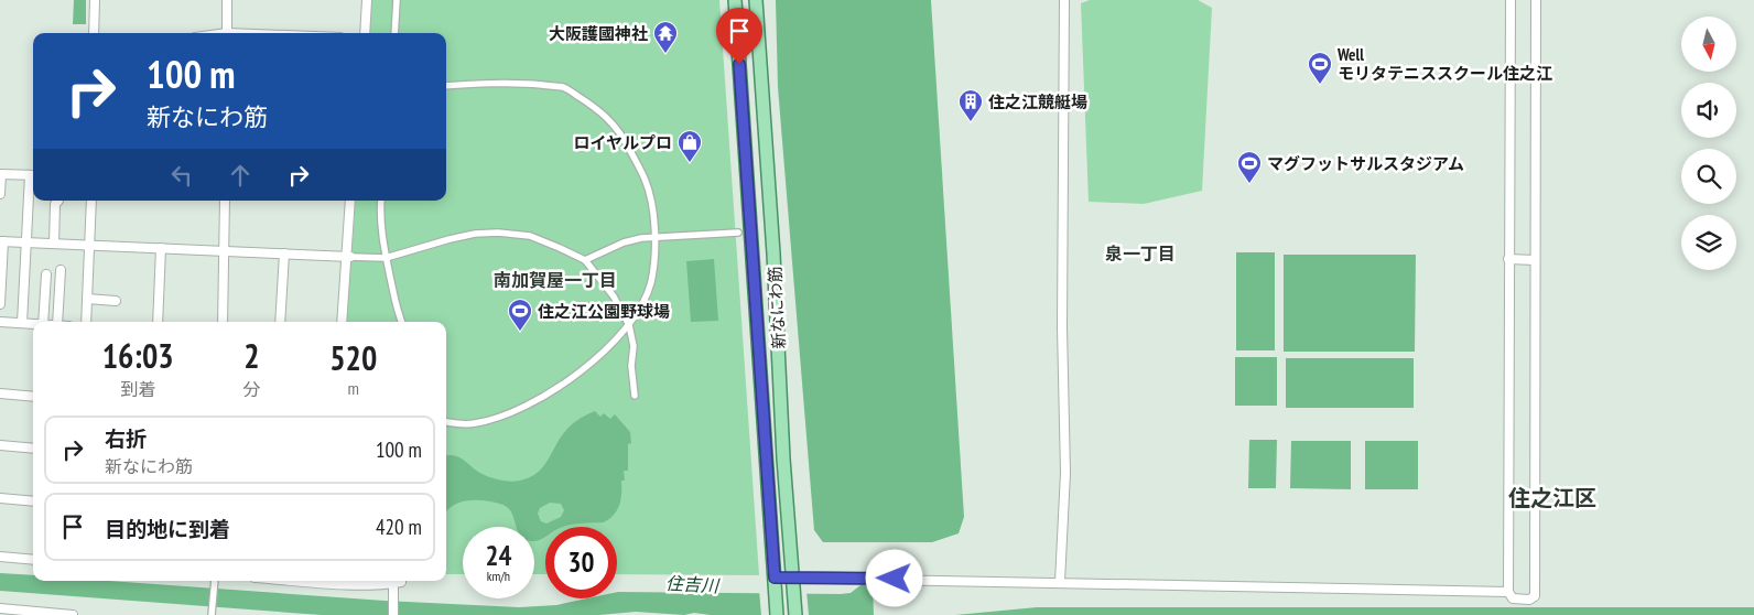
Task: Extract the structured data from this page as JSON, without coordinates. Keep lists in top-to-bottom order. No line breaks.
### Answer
{"streets":{"main road":["新なにわ筋"]},"districts":["泉一丁目","南加賀屋一丁目","住之江区"],"water":["住吉川"],"places":{"temple":["大阪護國神社"],"sports":["Well モリタテニススクール住之江","マグフットサルスタジアム","住之江公園野球場"],"building":["住之江競艇場"],"shop":["ロイヤルプロ"]},"north":"bottom","page":{"turn":["100 m","新なにわ筋"],"eta":["16:03","到着","2","分","520","m"],"list":[{"name":"右折","note":"新なにわ筋","value":"100 m"},{"name":"目的地に到着","value":"420 m"}],"speed":"24 km/h","limit":"30"}}
